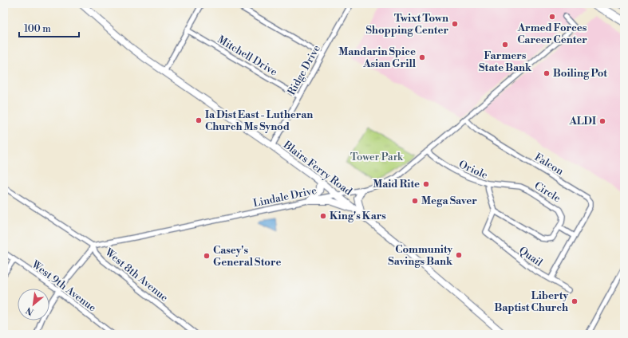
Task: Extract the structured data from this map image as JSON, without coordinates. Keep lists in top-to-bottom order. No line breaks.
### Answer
{"streets":{"main road":["Blairs Ferry Road"],"street":["Mitchell Drive","Ridge Drive","Falcon","Oriole","Circle","Lindale Drive","Quail","West 8th Avenue","West 9th Avenue"]},"crossings":[["Mitchell Drive","Ridge Drive"],["Ridge Drive","Blairs Ferry Road"],["Falcon","Lindale Drive"],["Blairs Ferry Road","Lindale Drive"],["Oriole","Circle"],["Oriole","Lindale Drive"],["Oriole","Quail"],["Lindale Drive","West 8th Avenue"]],"parks":["Tower Park"],"places":["Armed Forces Career Center","Twixt Town Shopping Center","Farmers State Bank","Mandarin Spice Asian Grill","Boiling Pot","Ia Dist East - Lutheran Church Ms Synod","ALDI","Maid Rite","Mega Saver","King's Kars","Community Savings Bank","Casey's General Store","Liberty Baptist Church"],"scale_bar":"100 m","north":"bottom left"}
